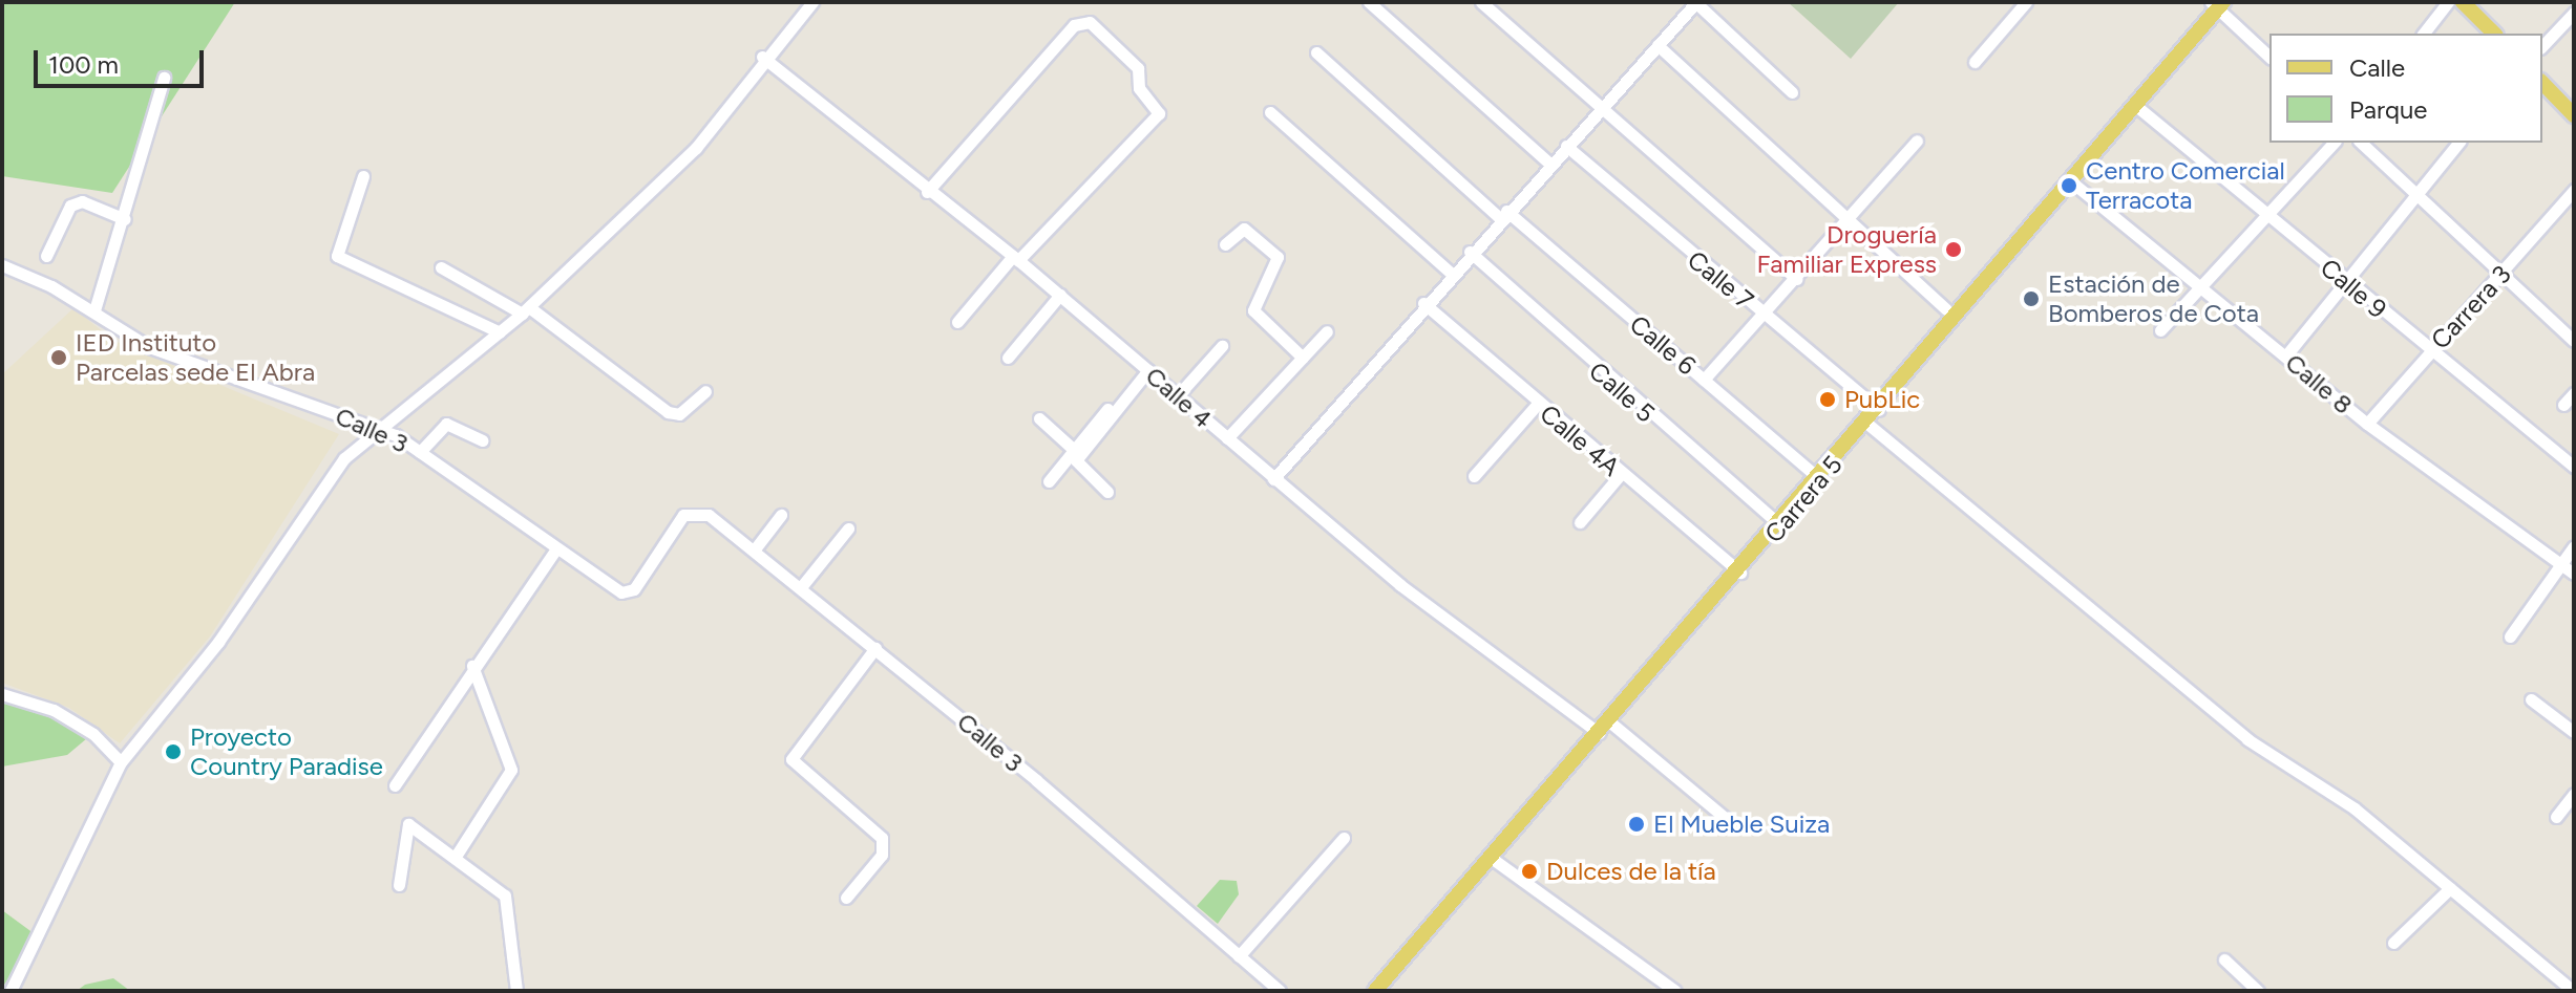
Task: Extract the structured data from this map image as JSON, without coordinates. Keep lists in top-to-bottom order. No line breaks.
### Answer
{"streets":{"main road":["Carrera 5"],"street":["Calle 7","Calle 9","Carrera 3","Calle 6","Calle 8","Calle 5","Calle 4","Calle 3","Calle 4A"]},"crossings":[["Calle 7","Carrera 5"],["Calle 9","Carrera 3"],["Calle 9","Carrera 5"],["Carrera 3","Calle 8"],["Calle 6","Carrera 5"],["Calle 8","Carrera 5"],["Calle 5","Carrera 5"],["Calle 4","Carrera 5"],["Calle 4A","Carrera 5"]],"places":["Centro Comercial Terracota","Droguería Familiar Express","Estación de Bomberos de Cota","IED Instituto Parcelas sede El Abra","PubLic","Proyecto Country Paradise","El Mueble Suiza","Dulces de la tía"],"legend":["Calle","Parque"],"scale_bar":"100 m"}
